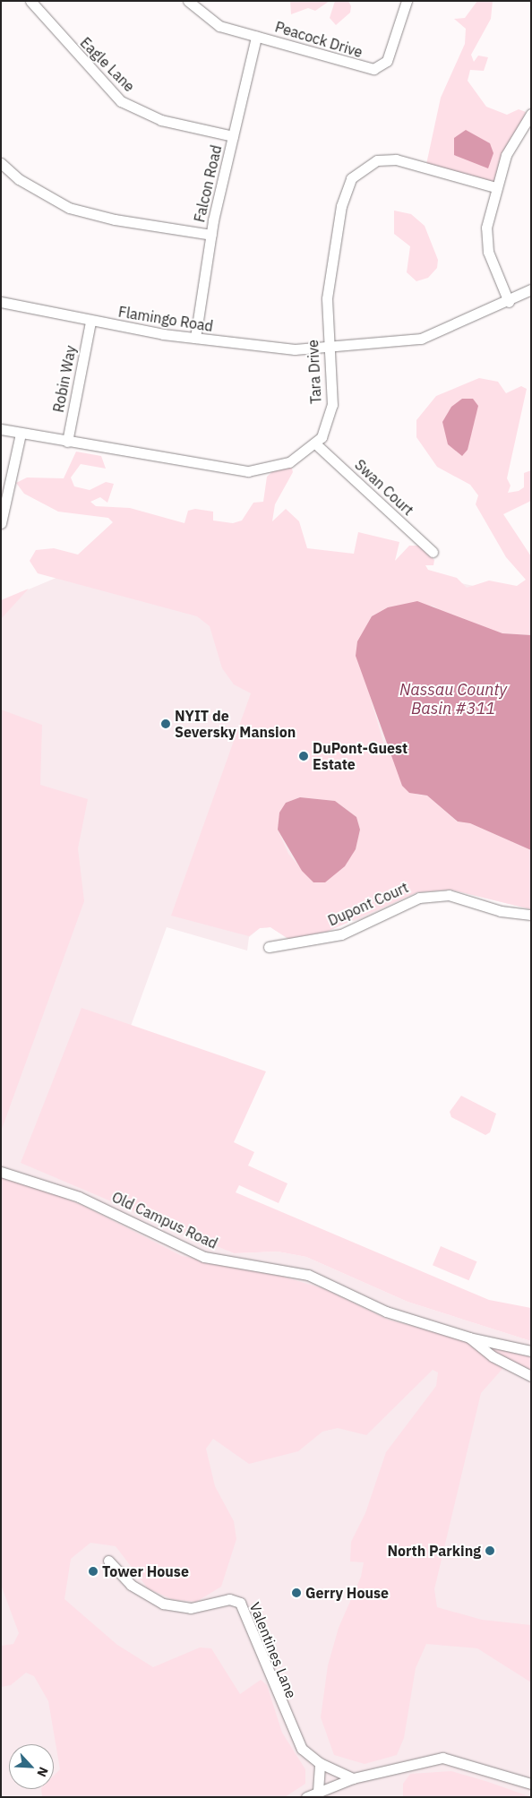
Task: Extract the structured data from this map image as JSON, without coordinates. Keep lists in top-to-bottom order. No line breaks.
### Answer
{"streets":{"street":["Peacock Drive","Eagle Lane","Falcon Road","Flamingo Road","Tara Drive","Robin Way","Swan Court","Dupont Court","Old Campus Road","Valentines Lane"]},"crossings":[["Peacock Drive","Falcon Road"],["Eagle Lane","Falcon Road"],["Falcon Road","Flamingo Road"],["Flamingo Road","Tara Drive"],["Flamingo Road","Robin Way"],["Tara Drive","Robin Way"],["Tara Drive","Swan Court"]],"water":["Nassau County Basin #311"],"places":["NYIT de Seversky Mansion","DuPont-Guest Estate","North Parking","Tower House","Gerry House"],"north":"bottom right"}
